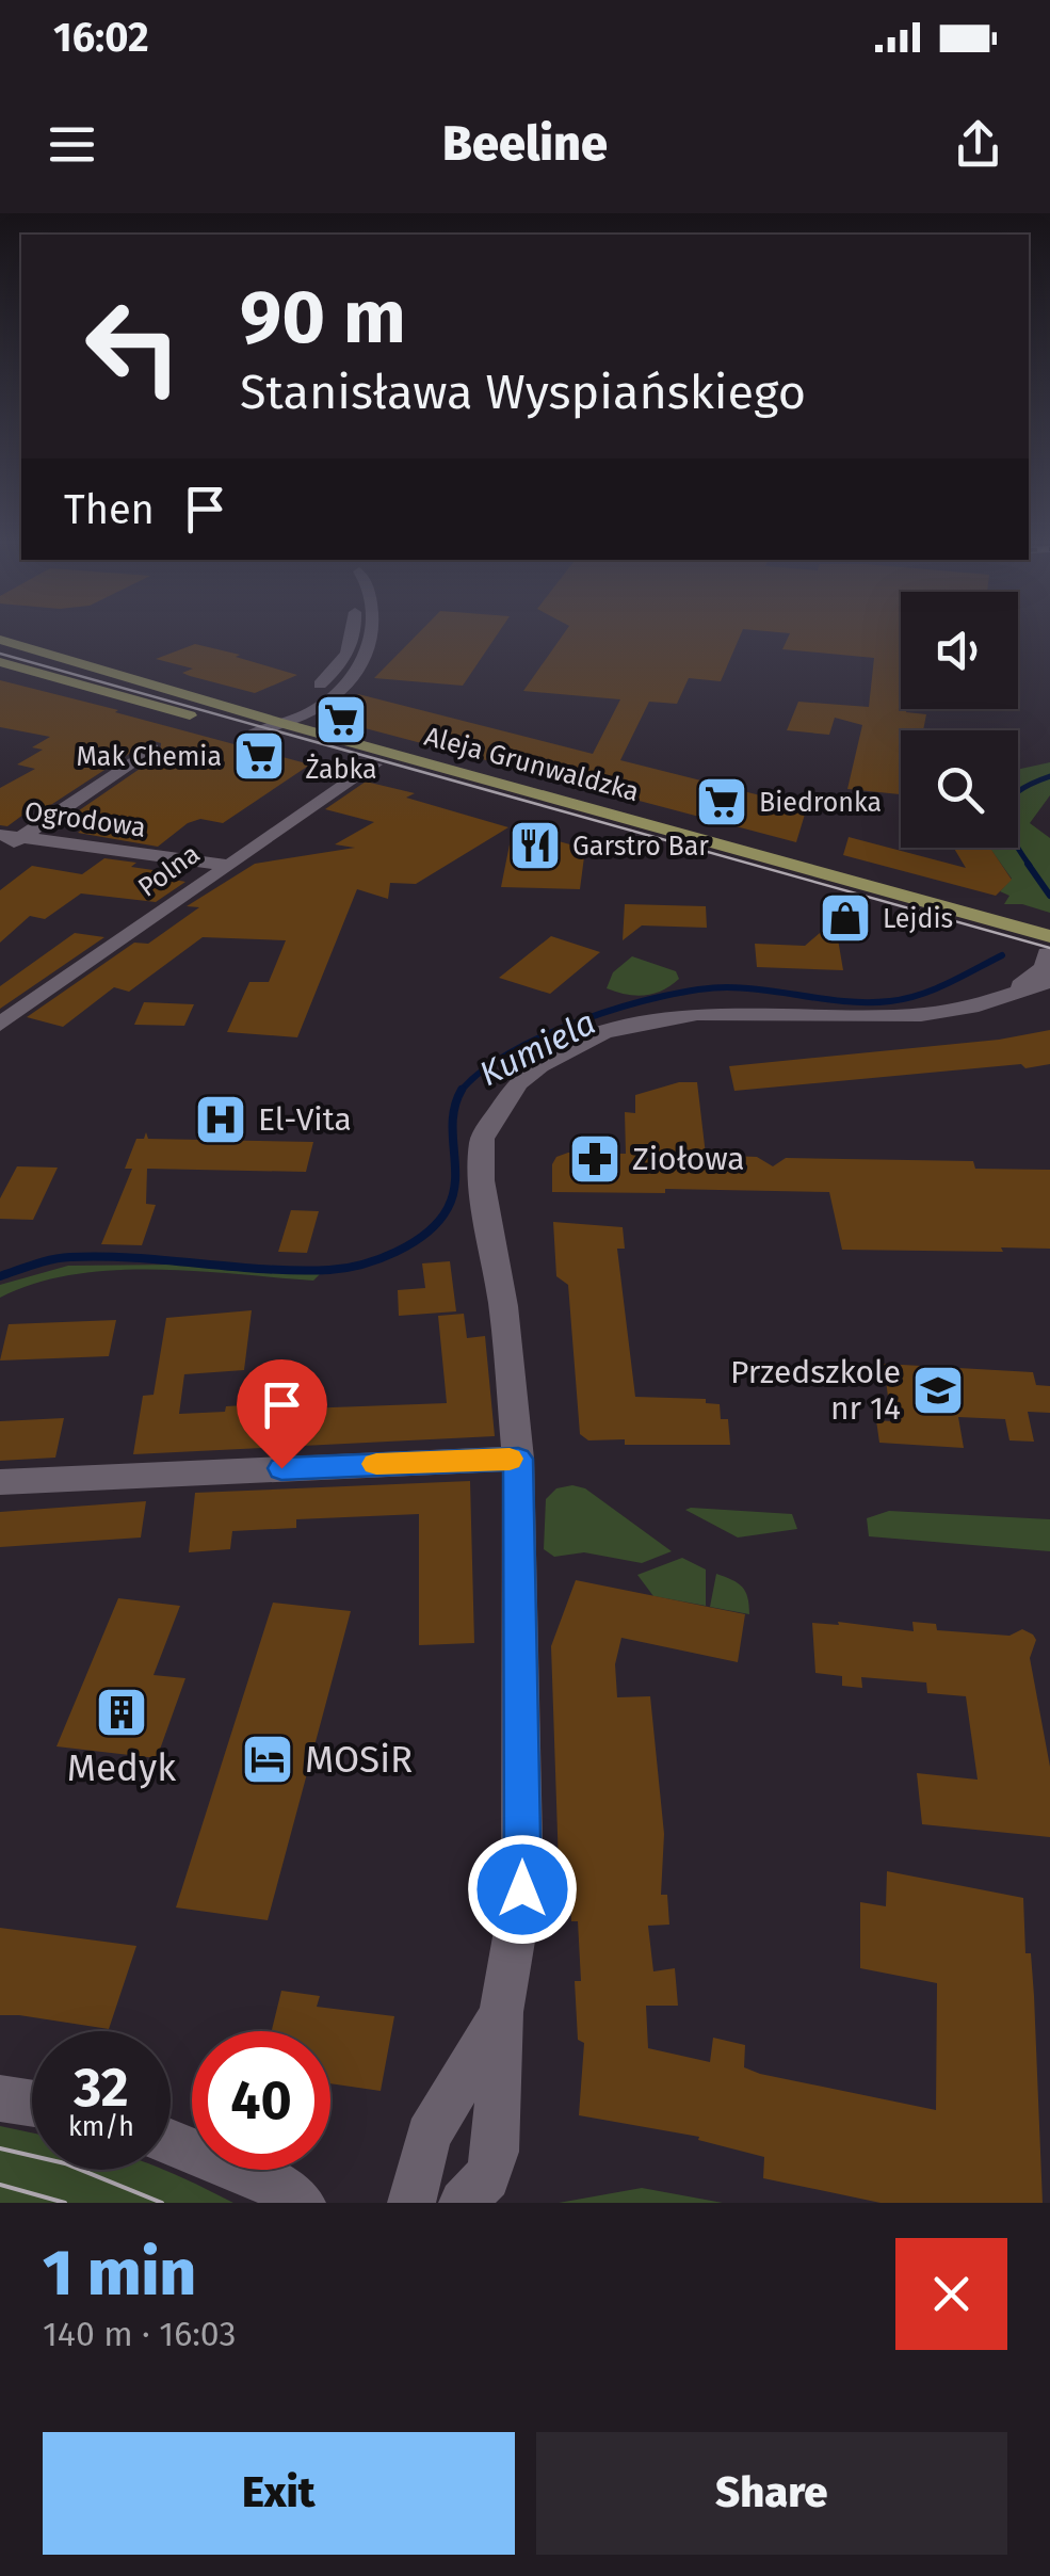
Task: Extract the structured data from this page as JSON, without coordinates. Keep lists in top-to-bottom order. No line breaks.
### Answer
{"streets":{"main road":["Aleja Grunwaldzka"],"street":["Ogrodowa","Polna"]},"crossings":[["Aleja Grunwaldzka","Polna"],["Ogrodowa","Polna"]],"water":["Kumiela"],"places":{"supermarket":["Żabka","Mak Chemia","Biedronka"],"restaurant":["Garstro Bar"],"shop":["Lejdis"],"hospital":["El-Vita"],"pharmacy":["Ziołowa"],"school or university":["Przedszkole nr 14"],"building":["Medyk"],"hotel":["MOSiR"]},"page":{"status":"16:02","header":"Beeline","turn":["90 m","Stanisława Wyspiańskiego"],"then":"Then","speed":"32 km/h","limit":"40","heading":["1 min","140 m · 16:03"],"buttons":["Exit","Share"]}}
